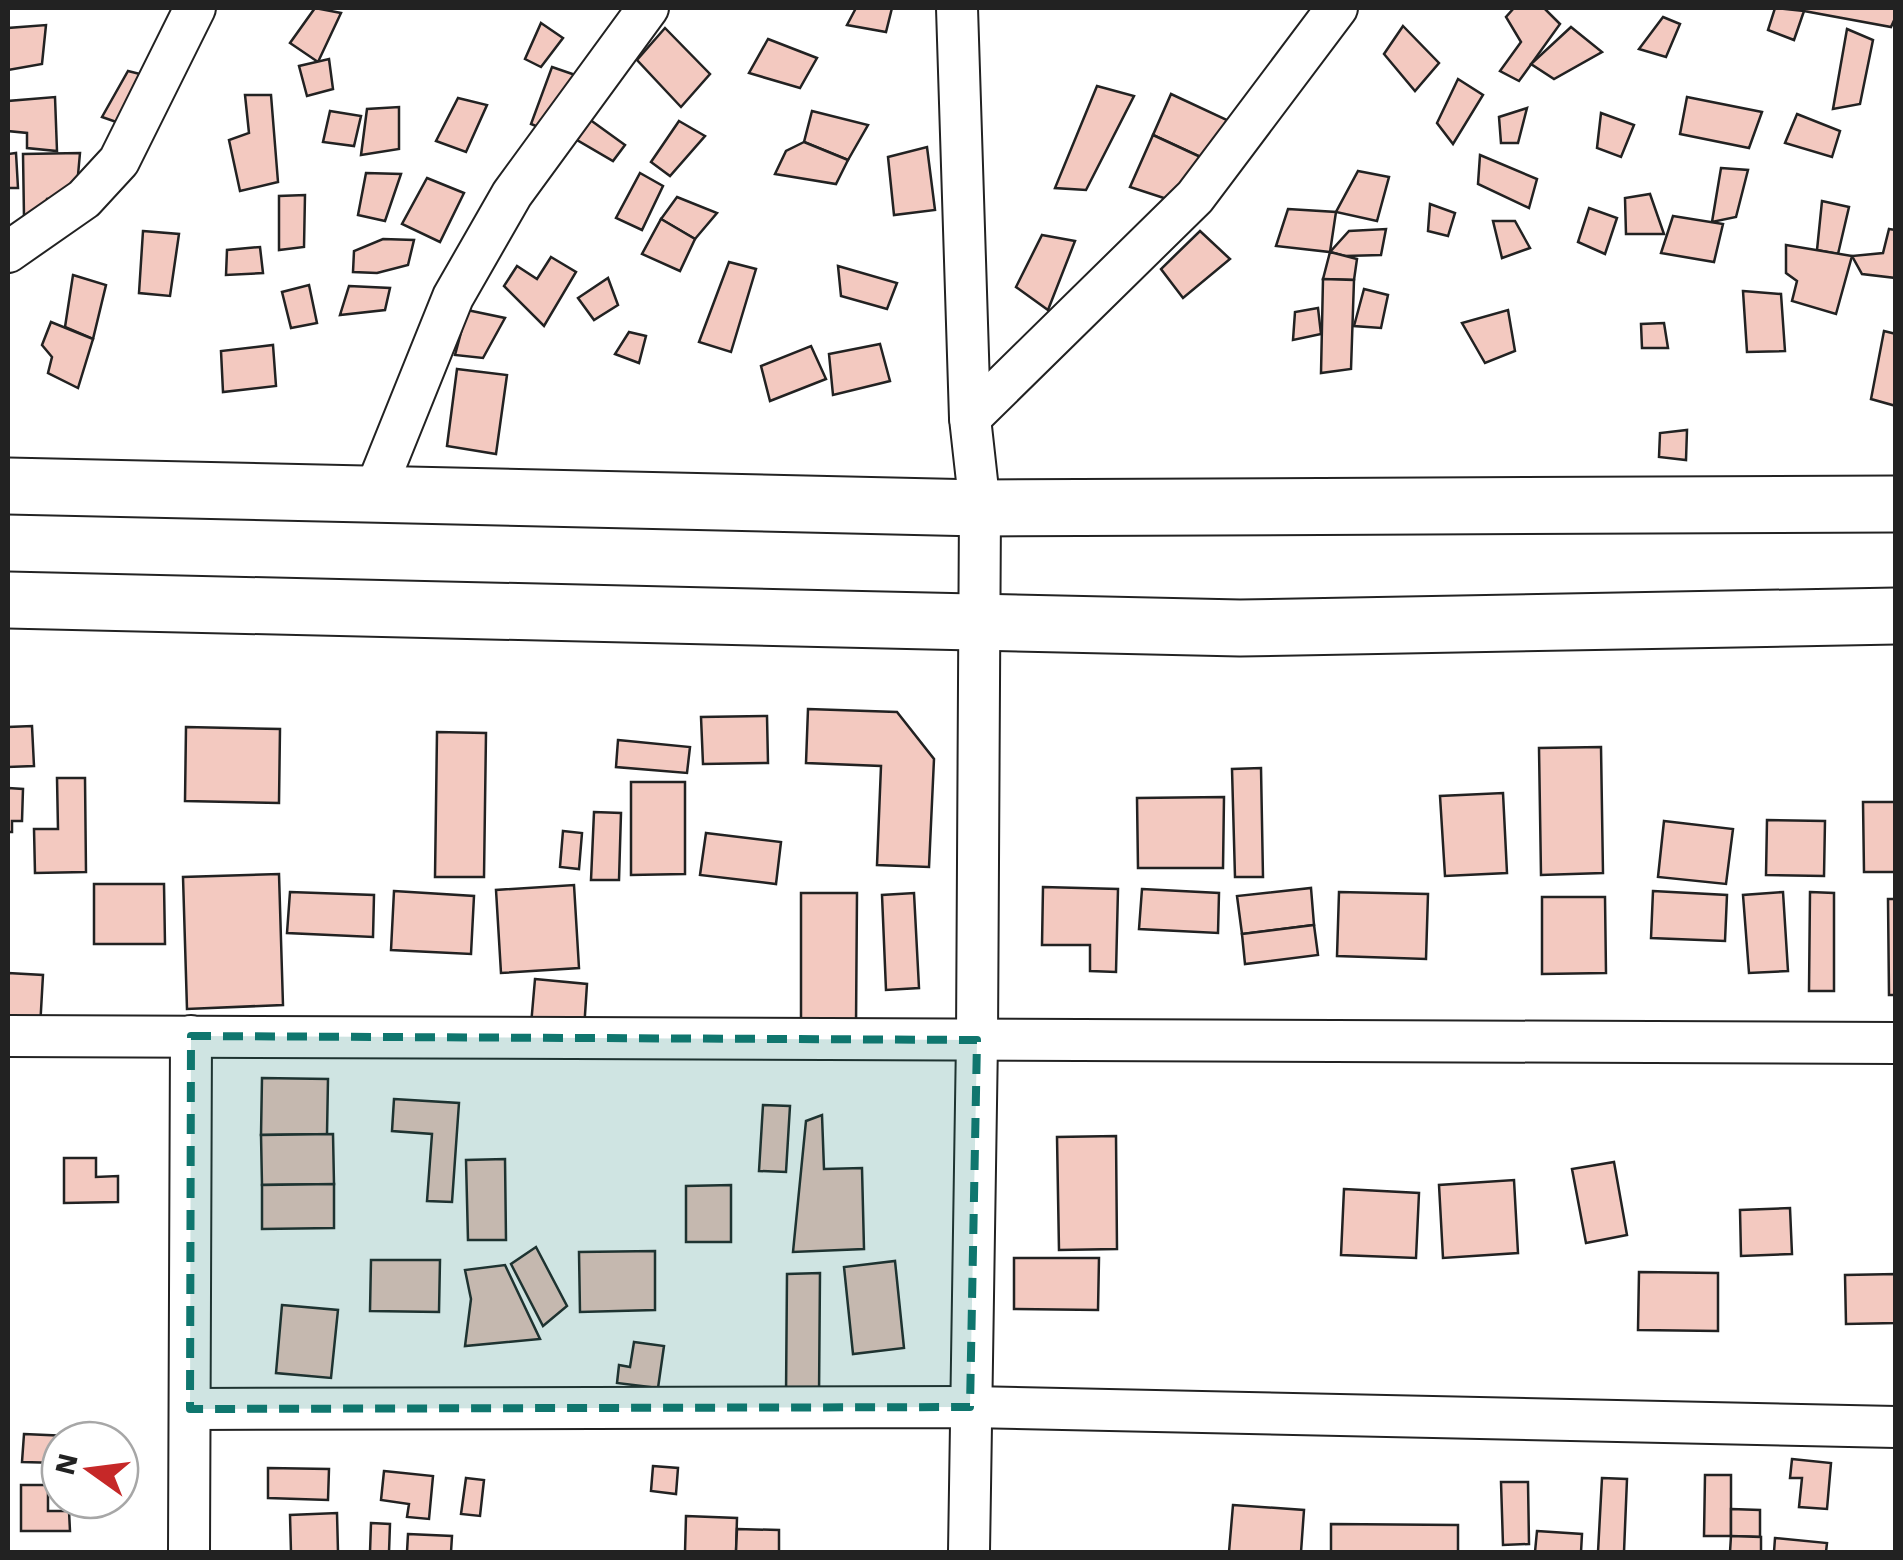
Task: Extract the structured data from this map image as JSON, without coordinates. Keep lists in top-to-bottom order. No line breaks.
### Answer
{"north":"left"}
